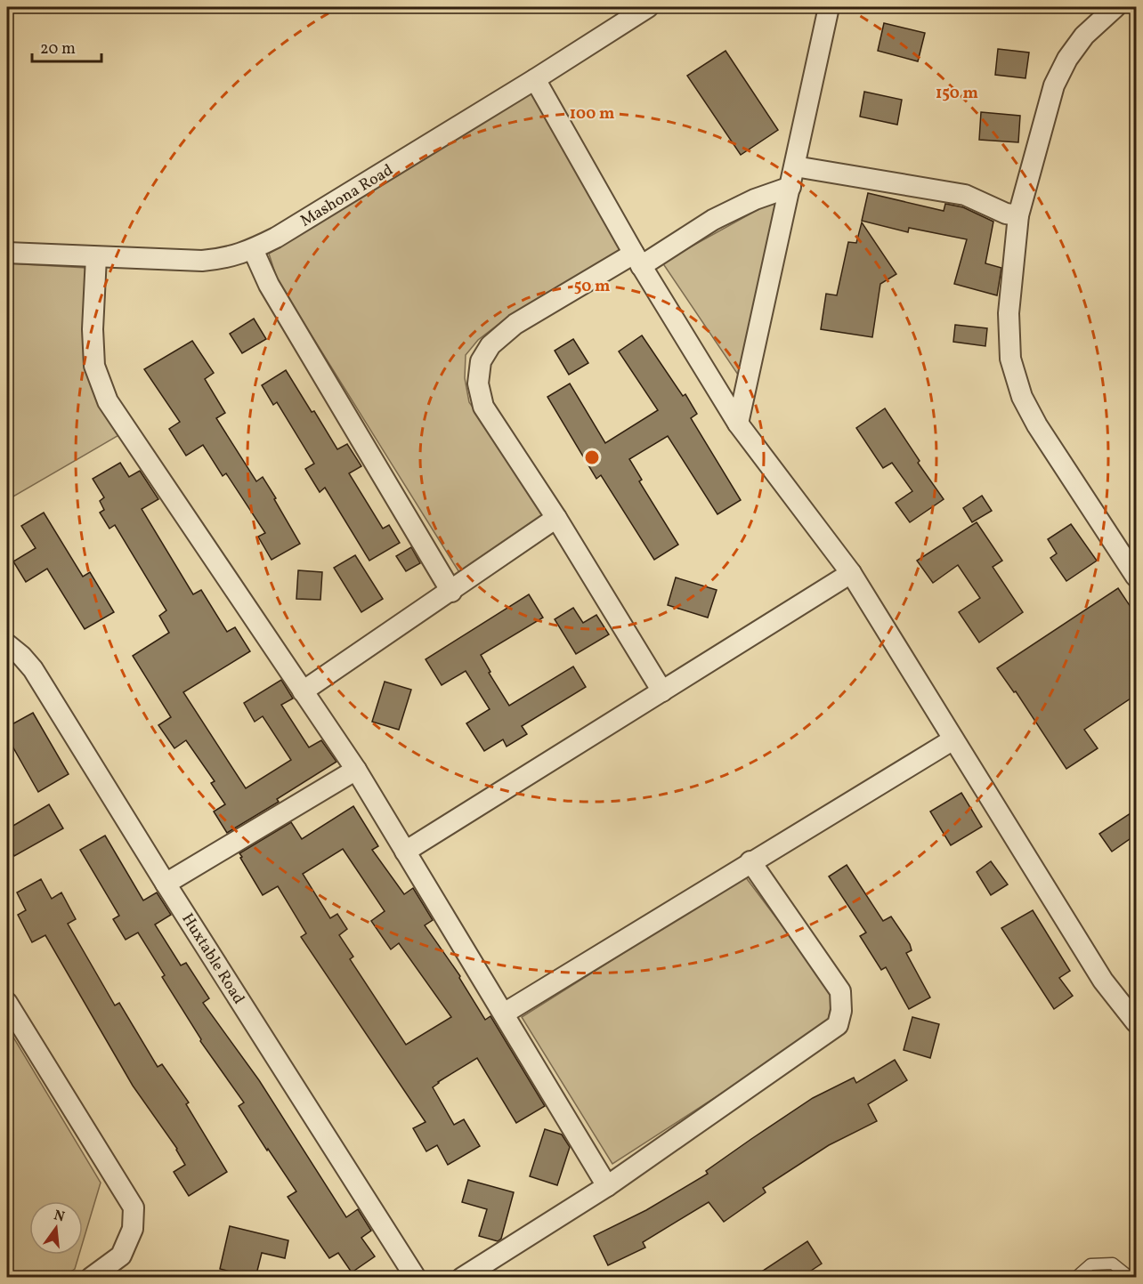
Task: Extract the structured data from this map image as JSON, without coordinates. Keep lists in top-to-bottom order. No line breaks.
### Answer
{"streets":{"street":["Mashona Road","Huxtable Road"]},"scale_bar":"20 m","north":"top","rings":["150 m","100 m","50 m"]}
